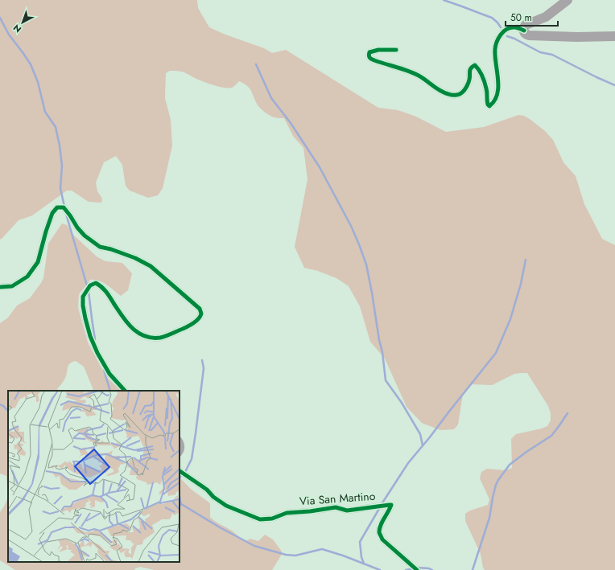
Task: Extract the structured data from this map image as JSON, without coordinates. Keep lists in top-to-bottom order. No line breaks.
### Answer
{"streets":{"street":["Via San Martino"]},"scale_bar":"50 m","north":"bottom left"}
